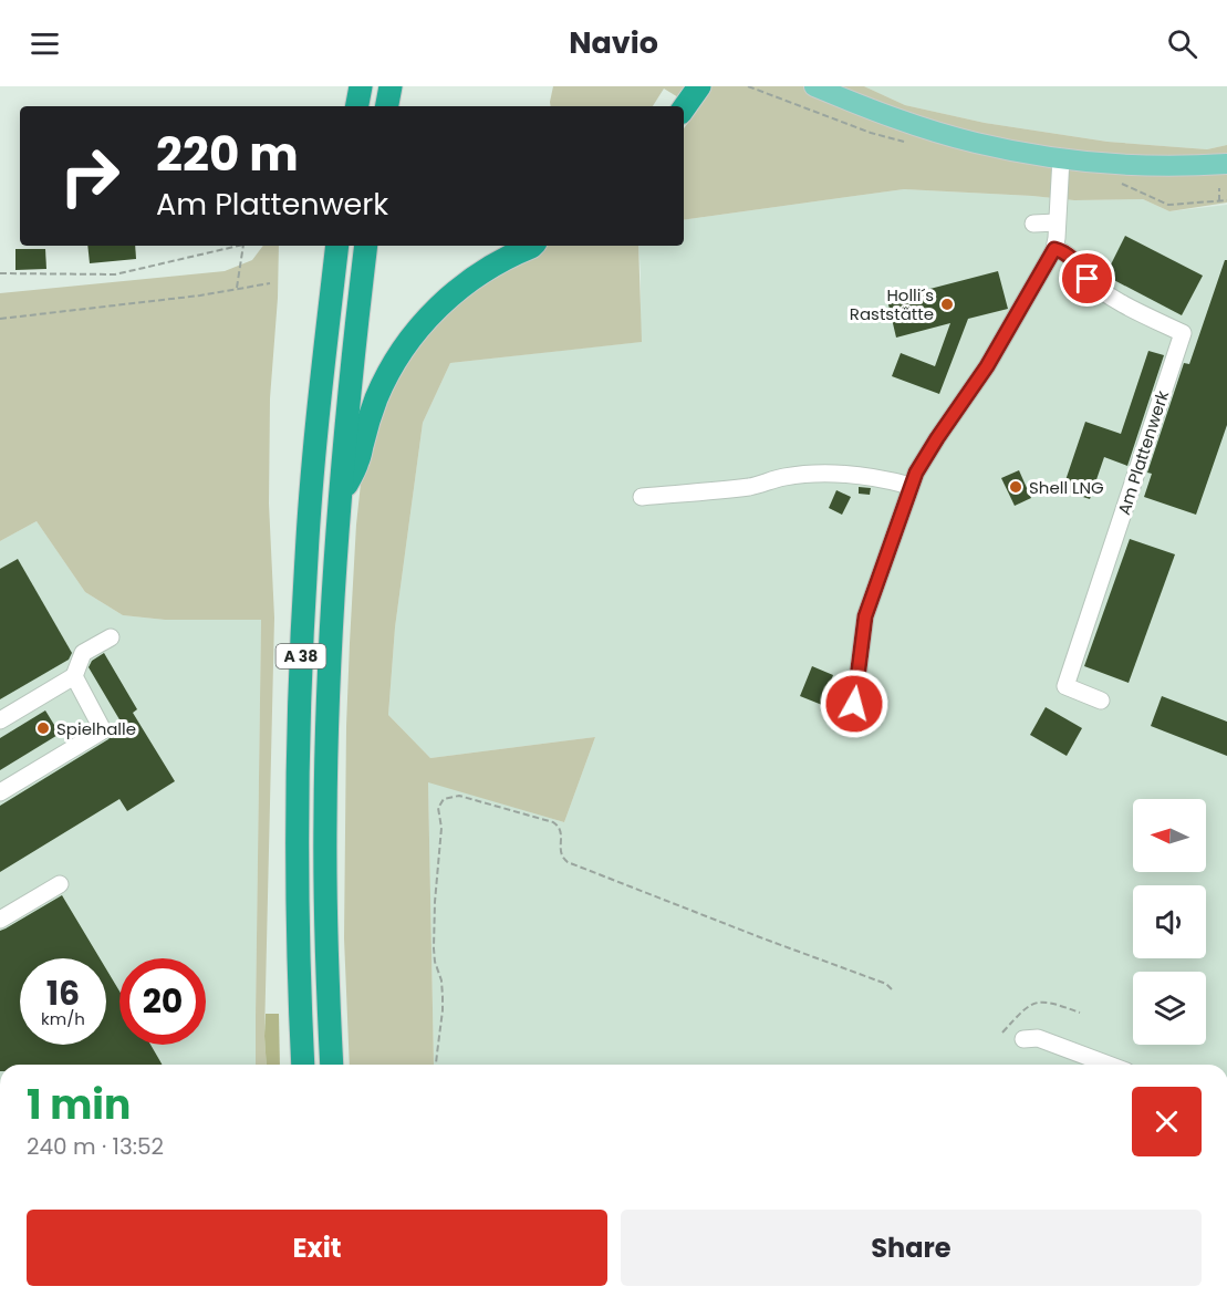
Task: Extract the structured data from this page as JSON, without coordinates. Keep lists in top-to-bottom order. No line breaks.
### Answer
{"streets":{"highway":["A 38"],"street":["Am Plattenwerk"]},"places":["Holli´s Raststätte","Shell LNG","Spielhalle"],"north":"left","page":{"header":"Navio","turn":["220 m","Am Plattenwerk"],"speed":"16 km/h","limit":"20","heading":["1 min","240 m · 13:52"],"buttons":["Exit","Share"]}}
